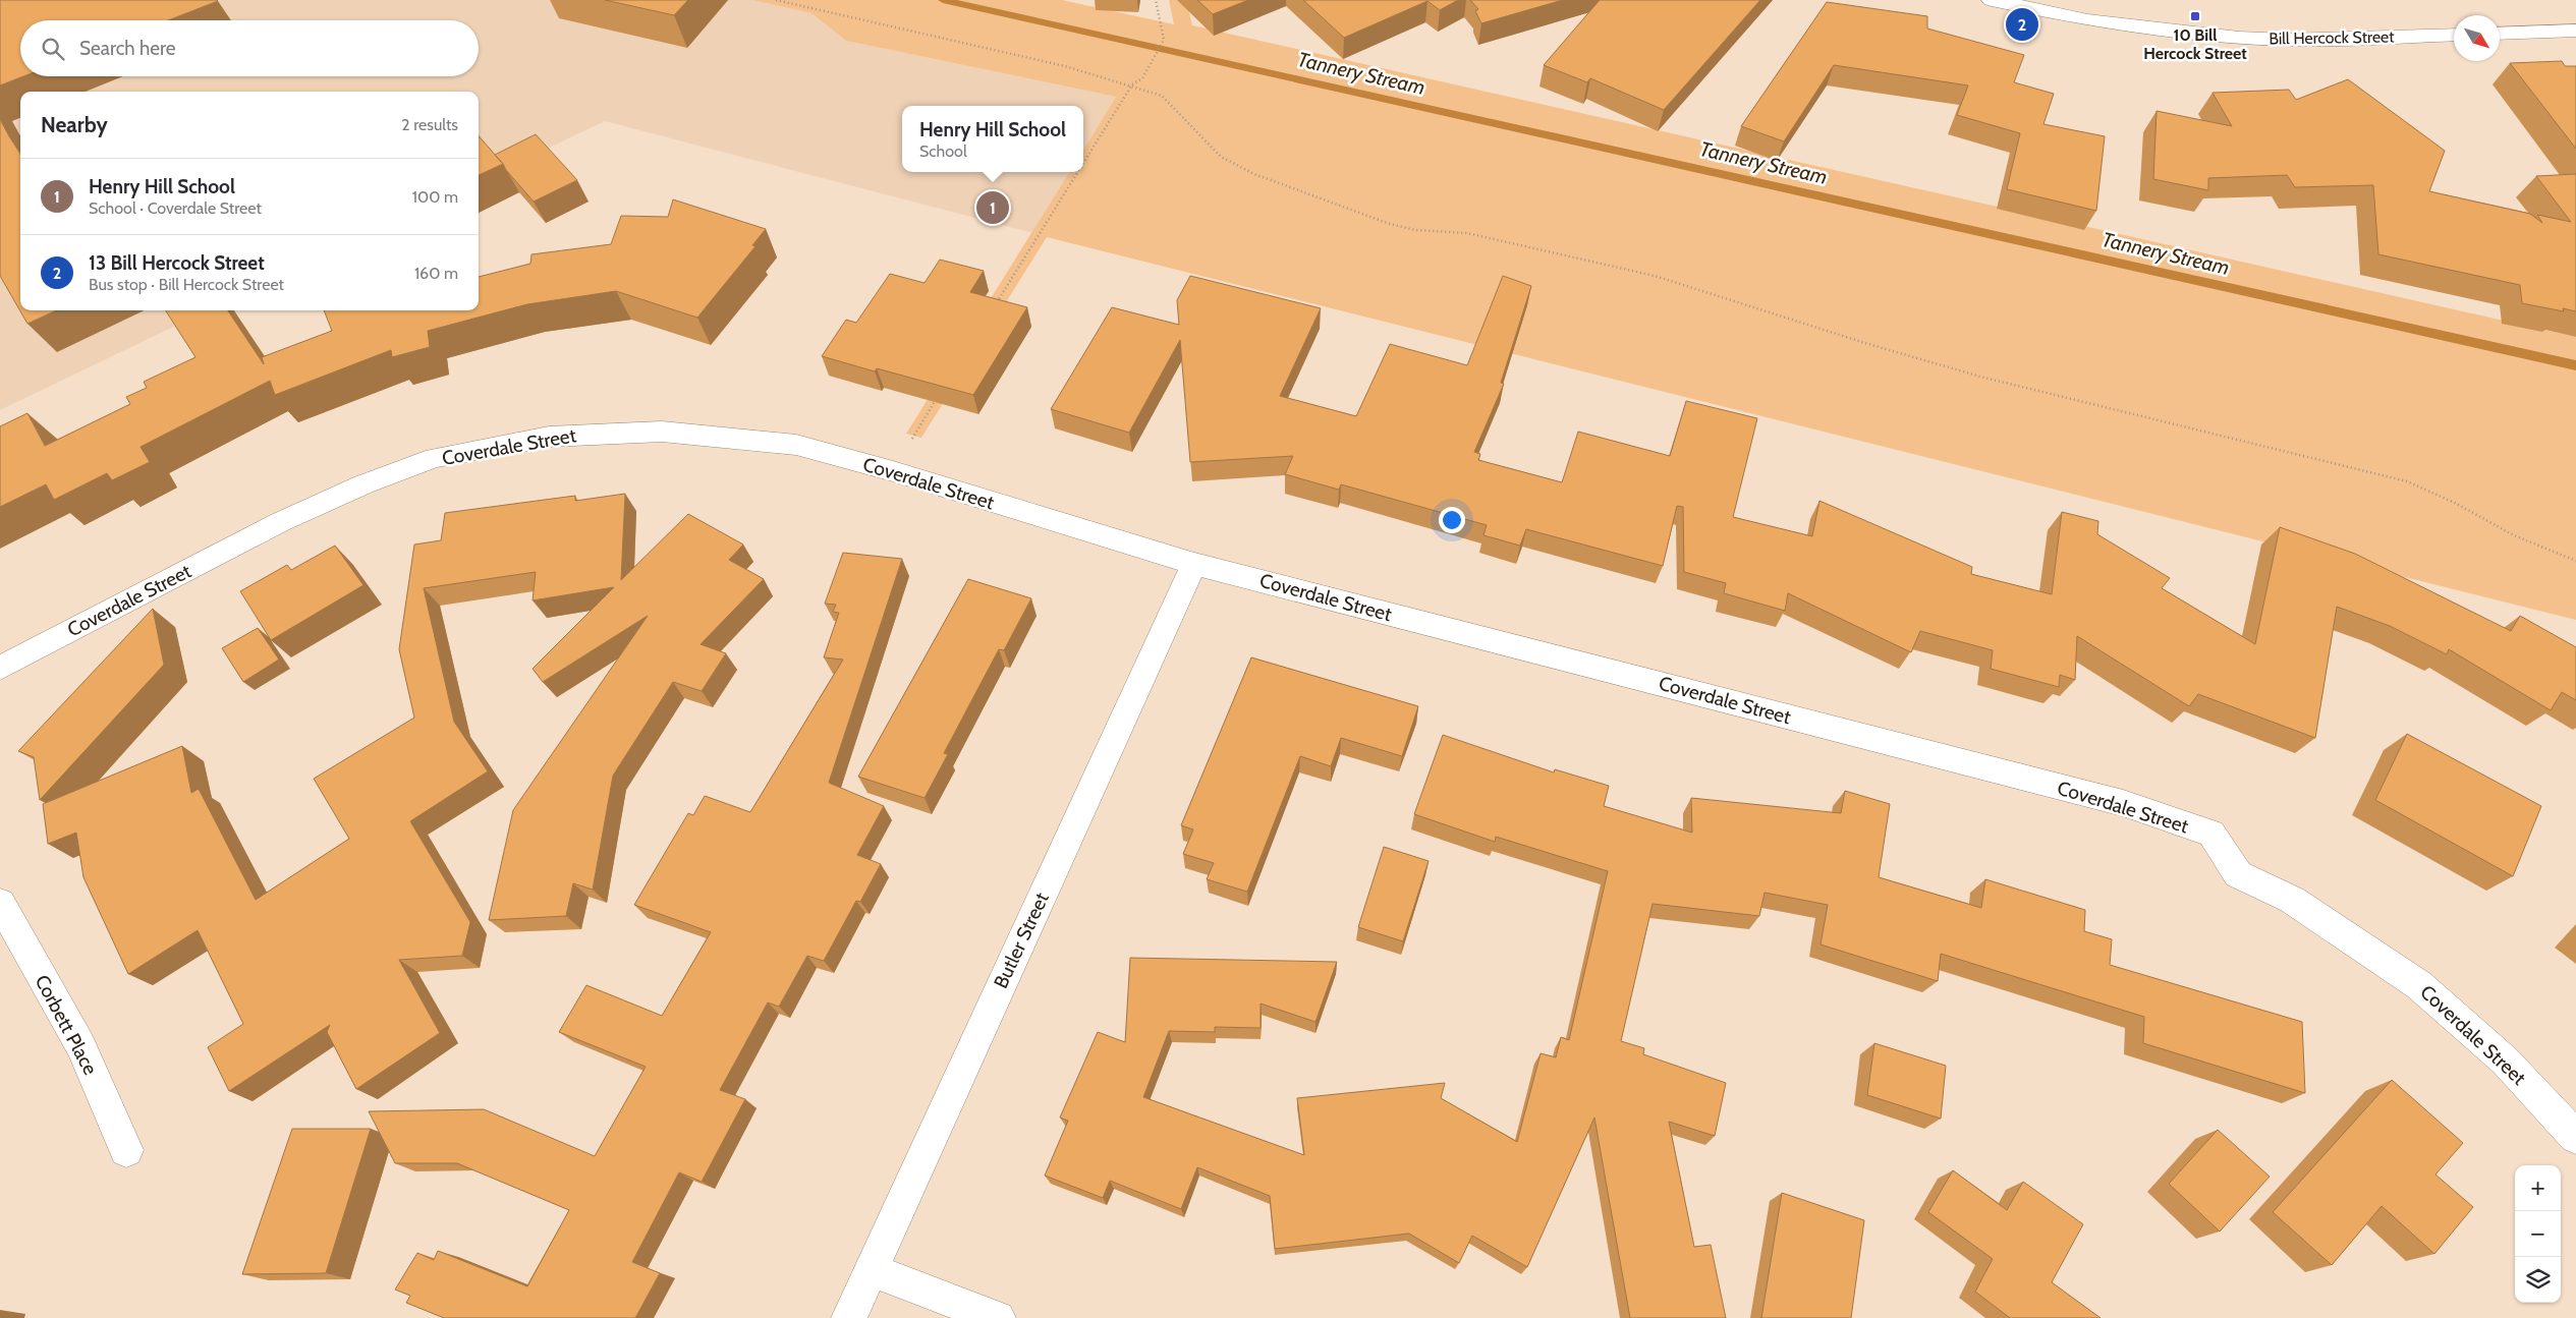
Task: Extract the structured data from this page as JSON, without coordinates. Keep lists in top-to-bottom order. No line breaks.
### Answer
{"streets":{"street":["Bill Hercock Street","Coverdale Street","Butler Street","Corbett Place"]},"crossings":[["Coverdale Street","Butler Street"]],"water":["Tannery Stream"],"places":{"transit":["10 Bill Hercock Street"]},"north":"bottom right","page":{"pins":["2","1"],"search":"Search here","heading":["Nearby","2 results"],"popup":["Henry Hill School","School"],"list":[{"mark":"1","name":"Henry Hill School","note":"School · Coverdale Street","value":"100 m"},{"mark":"2","name":"13 Bill Hercock Street","note":"Bus stop · Bill Hercock Street","value":"160 m"}],"map_buttons":["+","−"]}}
